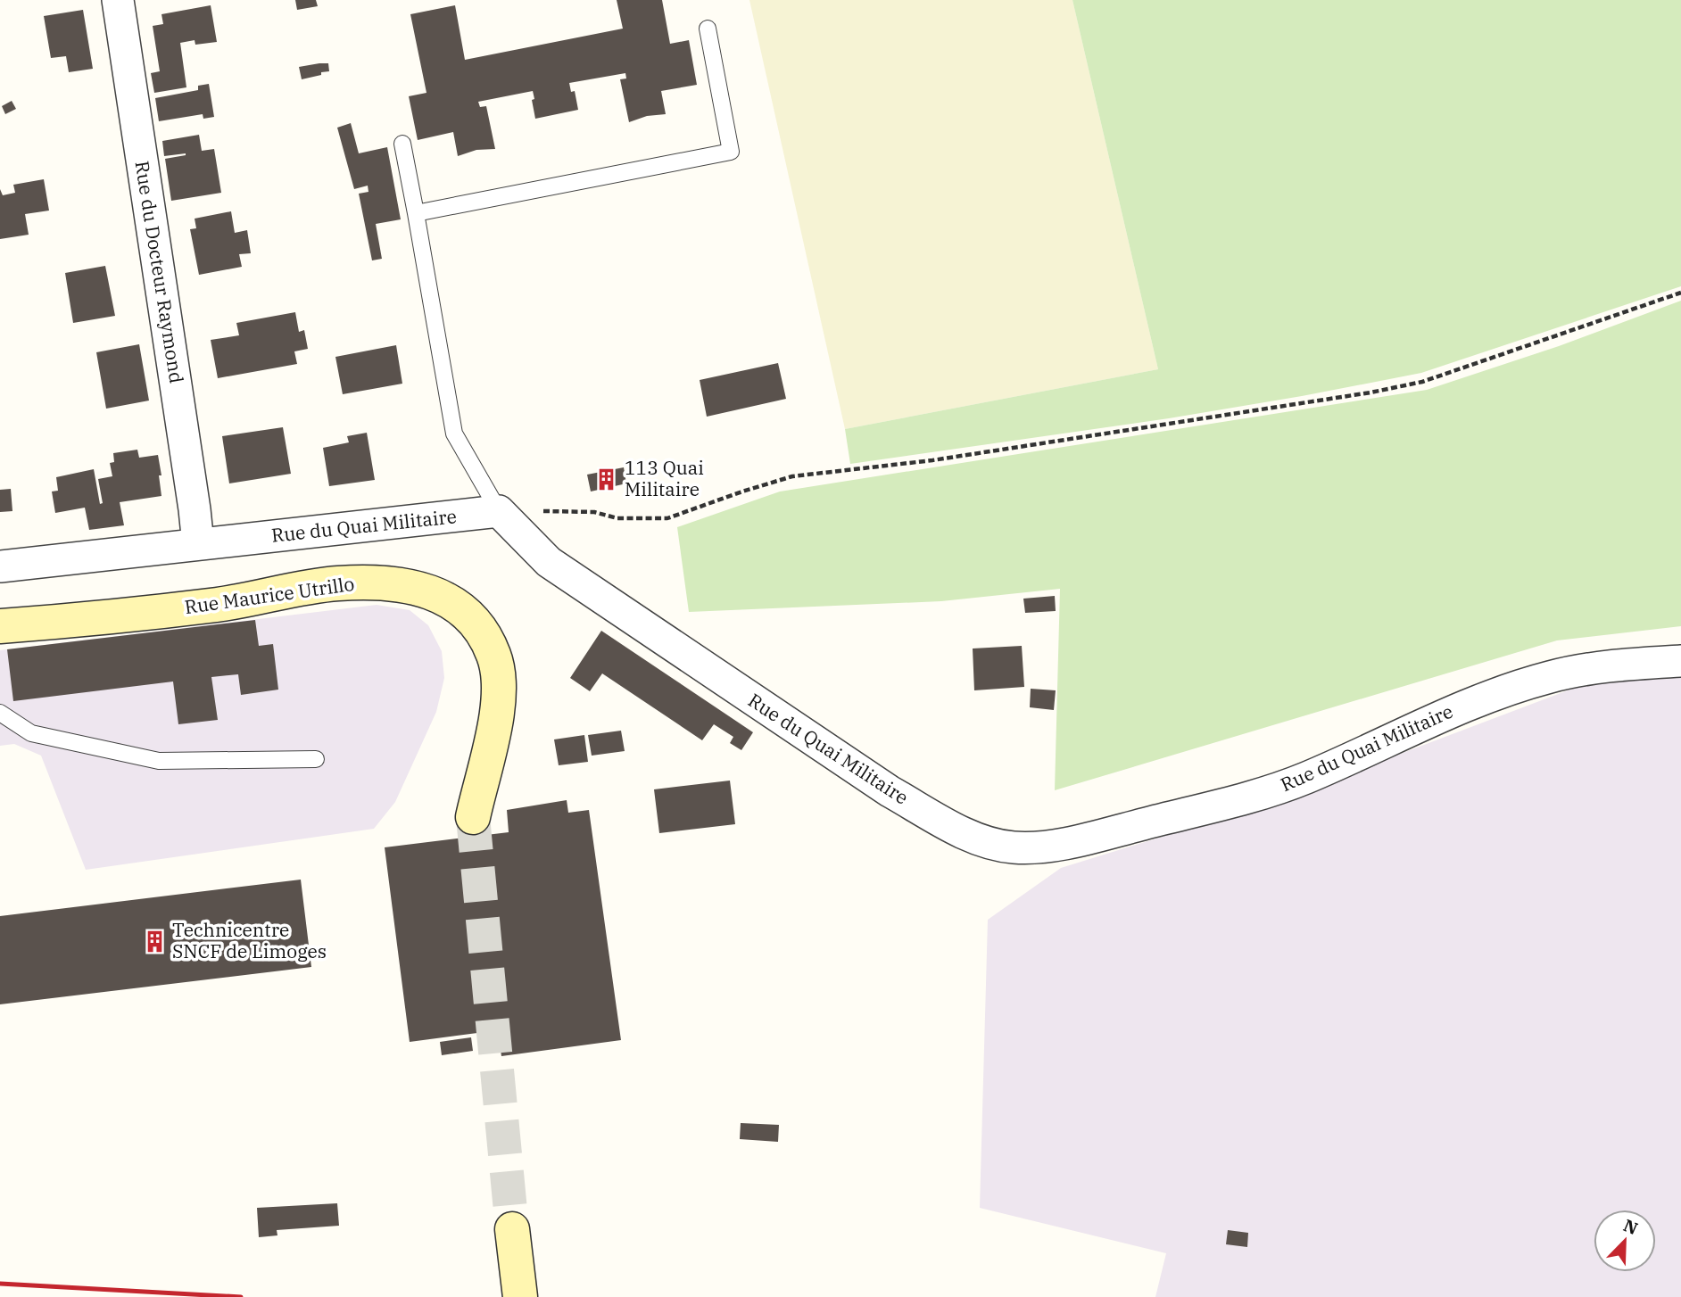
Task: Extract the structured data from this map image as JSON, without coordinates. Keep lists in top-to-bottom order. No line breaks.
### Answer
{"streets":{"street":["Rue du Docteur Raymond","Rue du Quai Militaire","Rue Maurice Utrillo"]},"crossings":[["Rue du Docteur Raymond","Rue du Quai Militaire"]],"places":{"building":["113 Quai Militaire","Technicentre SNCF de Limoges"]},"north":"top right"}
